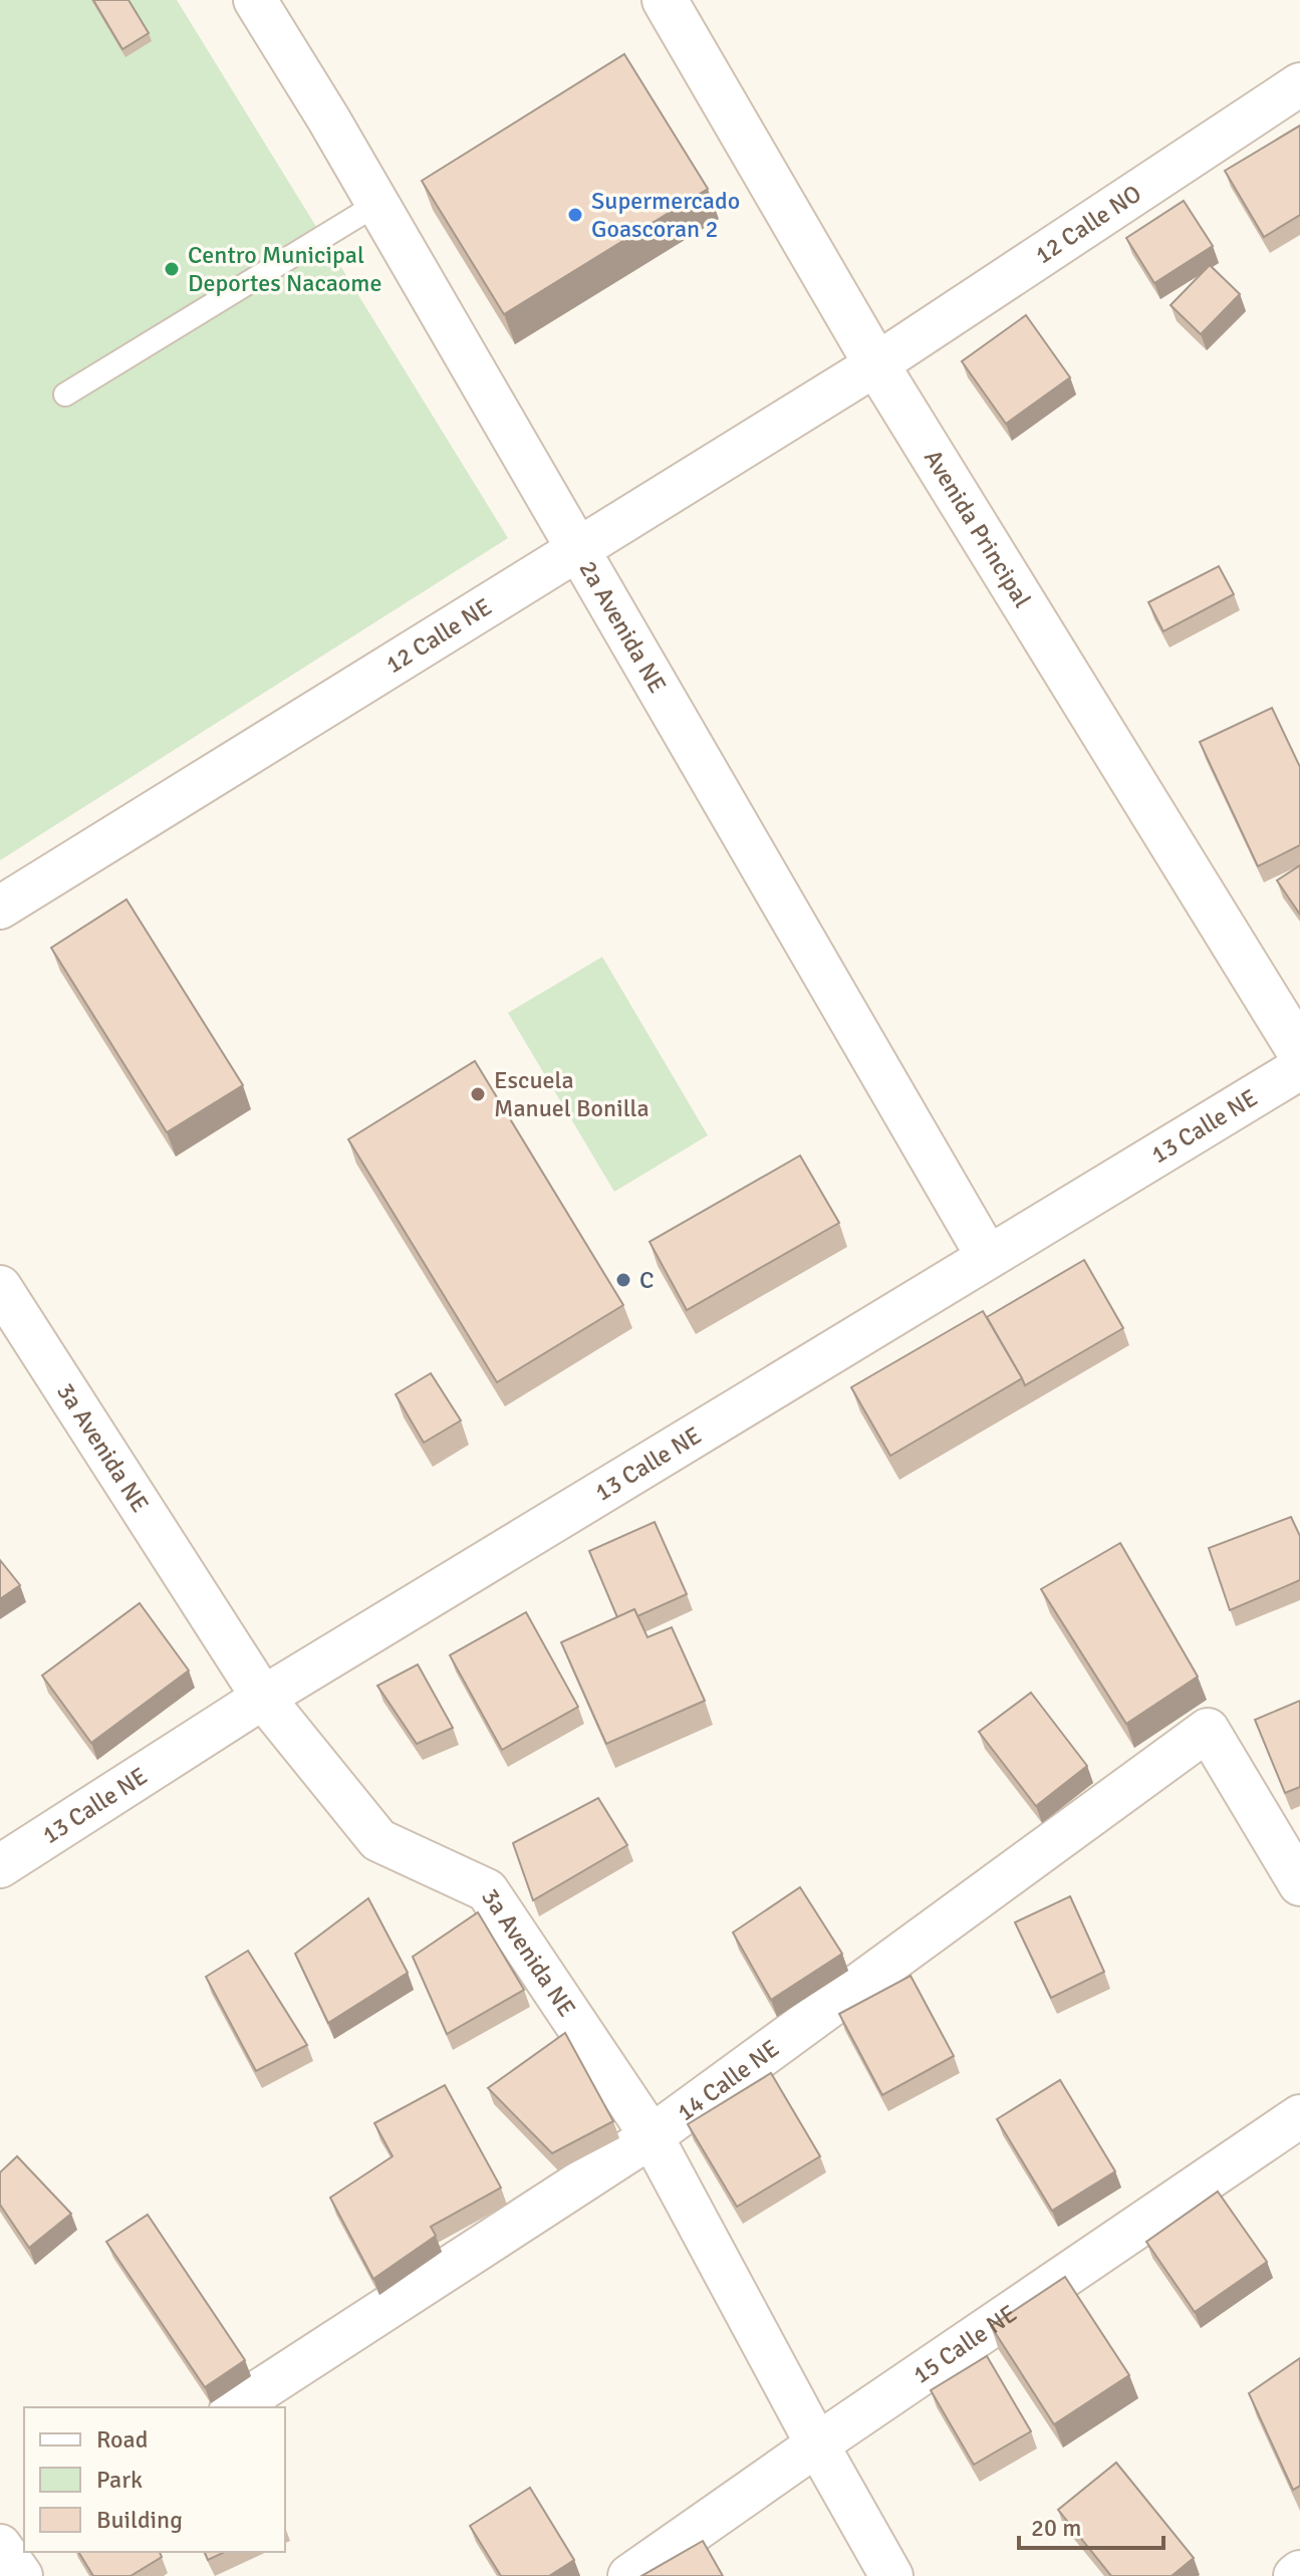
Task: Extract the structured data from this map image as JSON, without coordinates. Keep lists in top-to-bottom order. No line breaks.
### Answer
{"streets":{"street":["12 Calle NO","Avenida Principal","2a Avenida NE","12 Calle NE","13 Calle NE","3a Avenida NE","14 Calle NE","15 Calle NE"]},"crossings":[["12 Calle NO","Avenida Principal"],["12 Calle NO","12 Calle NE"],["Avenida Principal","12 Calle NE"],["2a Avenida NE","12 Calle NE"],["2a Avenida NE","13 Calle NE"],["13 Calle NE","3a Avenida NE"],["3a Avenida NE","14 Calle NE"],["3a Avenida NE","15 Calle NE"]],"places":["Supermercado Goascoran 2","Centro Municipal Deportes Nacaome","Escuela Manuel Bonilla","C"],"legend":["Road","Park","Building"],"scale_bar":"20 m"}
